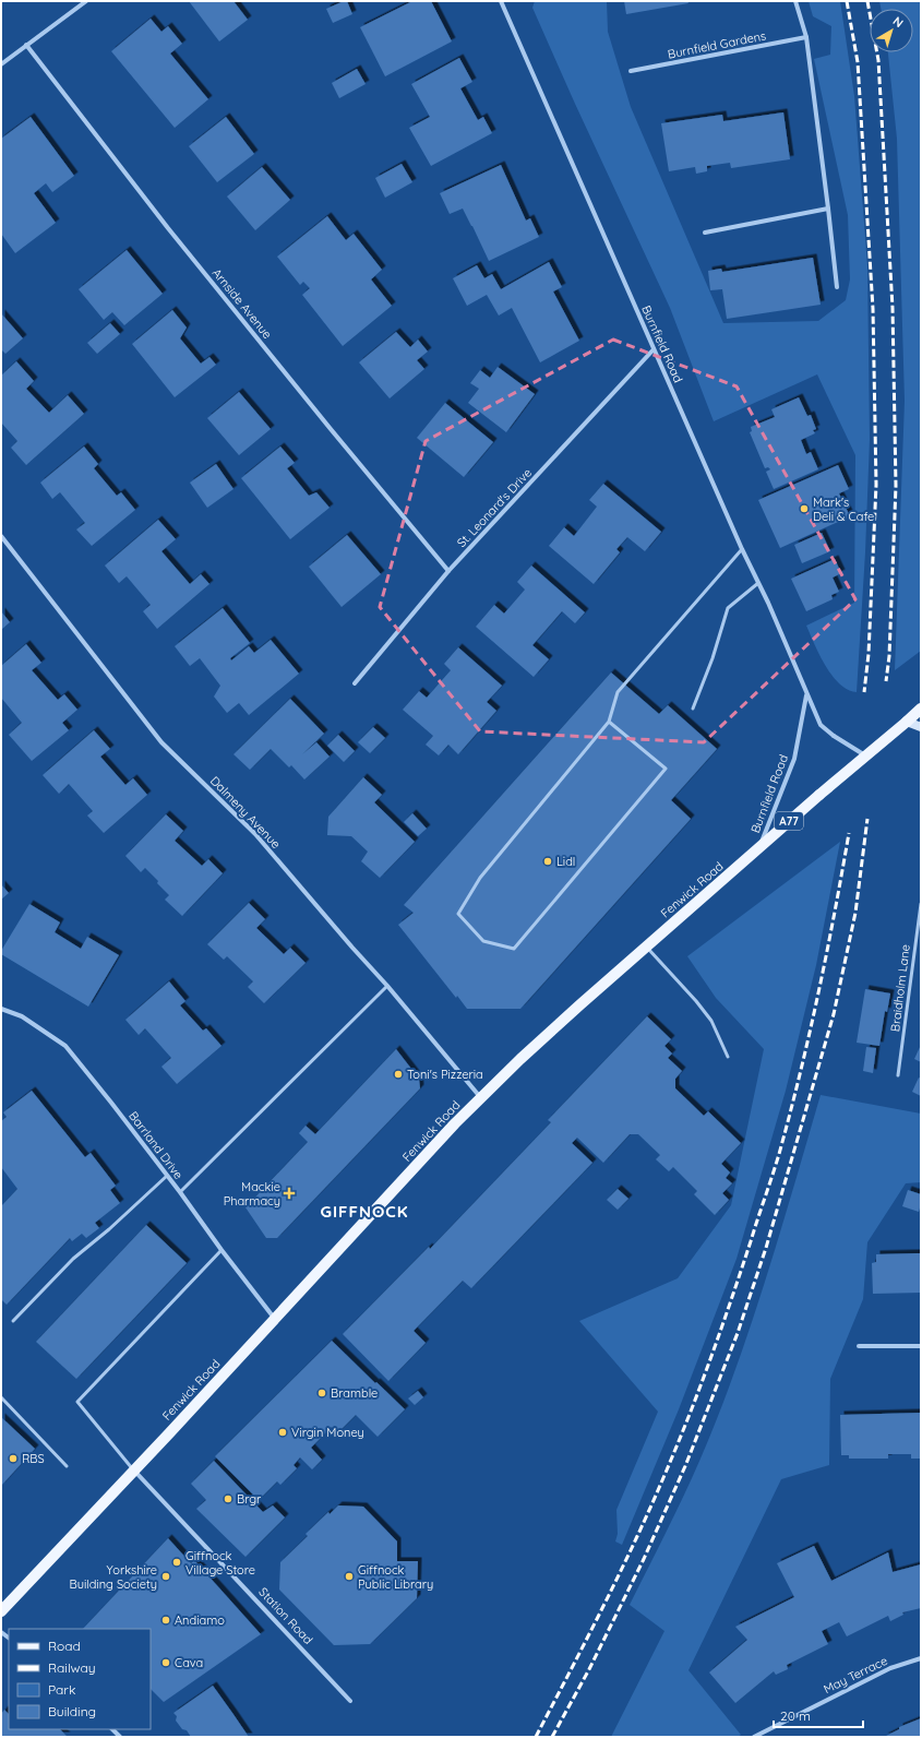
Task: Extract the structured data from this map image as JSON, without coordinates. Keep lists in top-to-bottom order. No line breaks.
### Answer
{"streets":{"main road":["A77","Fenwick Road"],"street":["Burnfield Gardens","Arnside Avenue","Burnfield Road","St. Leonard's Drive","Dalmeny Avenue","Barrland Drive","Station Road","May Terrace"],"lane":["Braidholm Lane"]},"crossings":[["Arnside Avenue","St. Leonard's Drive"],["Burnfield Road","St. Leonard's Drive"],["Burnfield Road","Fenwick Road"],["Dalmeny Avenue","Fenwick Road"],["Fenwick Road","Barrland Drive"],["Fenwick Road","Station Road"]],"districts":["GIFFNOCK"],"places":{"other":["Mark's Deli & Cafe","Lidl","Toni's Pizzeria","Bramble","Virgin Money","RBS","Brgr","Giffnock Village Store","Yorkshire Building Society","Giffnock Public Library","Andiamo","Cava"],"health":["Mackie Pharmacy"]},"legend":["Road","Railway","Park","Building"],"scale_bar":"20 m","north":"top right"}
